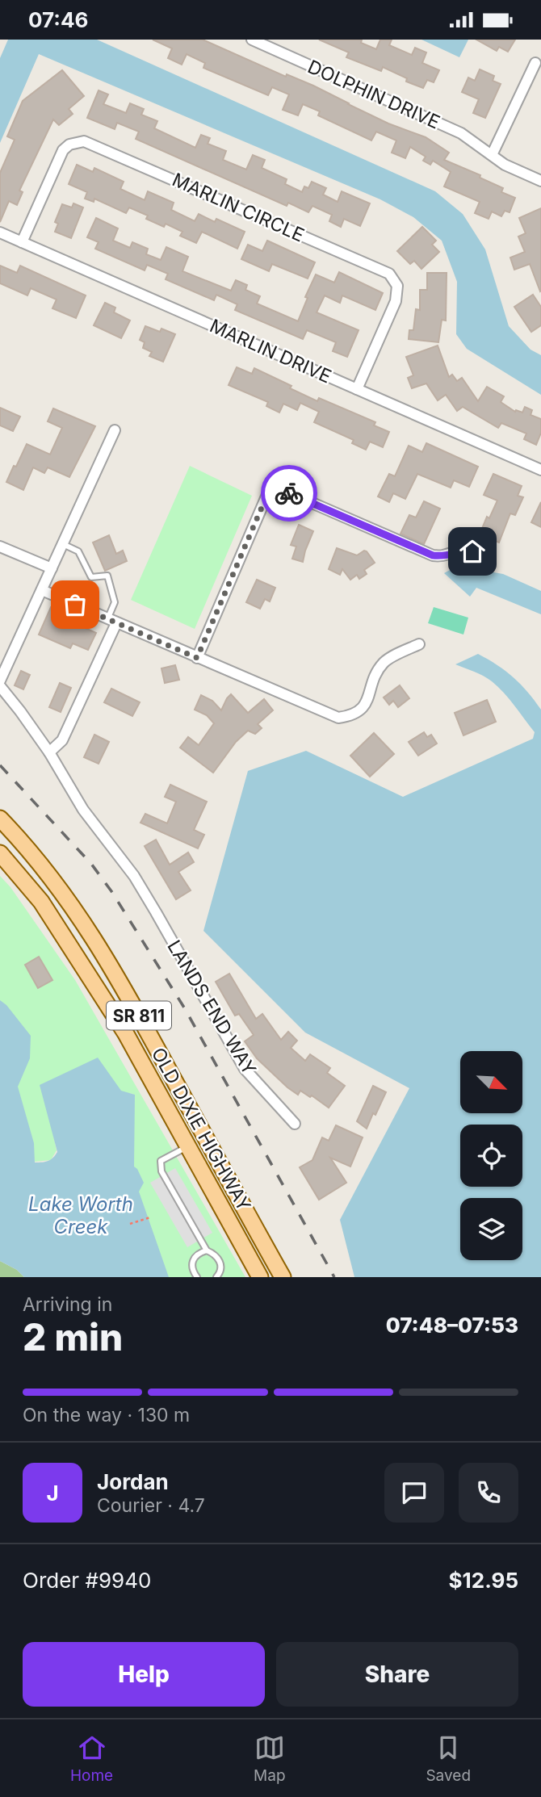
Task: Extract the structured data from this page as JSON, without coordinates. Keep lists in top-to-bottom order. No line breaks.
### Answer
{"streets":{"main road":["SR 811","OLD DIXIE HIGHWAY"],"street":["DOLPHIN DRIVE","MARLIN CIRCLE","MARLIN DRIVE","LANDS END WAY"]},"crossings":[["MARLIN CIRCLE","MARLIN DRIVE"]],"water":["Lake Worth Creek"],"north":"bottom right","page":{"status":"07:46","heading":["2 min","Arriving in","07:48–07:53"],"panel":["Jordan","Courier · 4.7","Order #9940","$12.95"],"bar":"On the way · 130 m","round":"J","buttons":["Help","Share"],"tabs":["Home","Map","Saved"]}}
